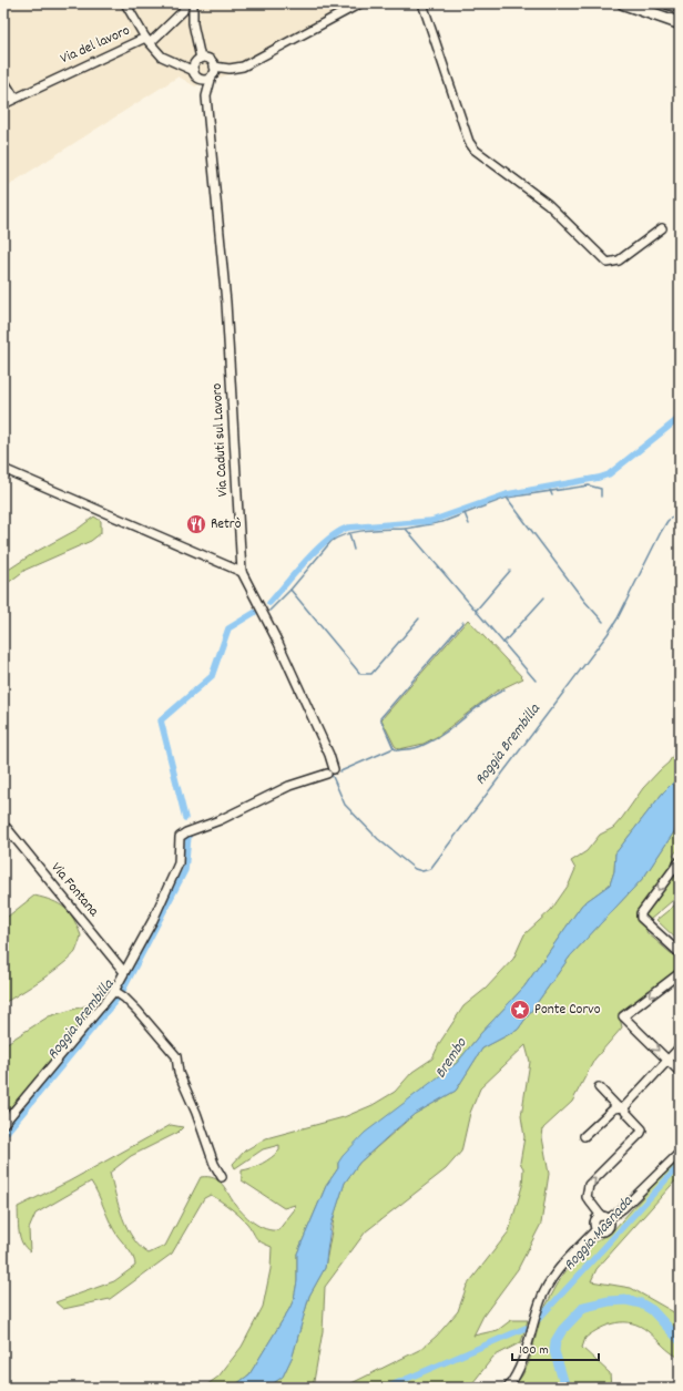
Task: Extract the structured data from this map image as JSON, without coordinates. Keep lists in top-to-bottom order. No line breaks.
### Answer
{"streets":{"street":["Via del lavoro","Via Caduti sul Lavoro","Via Fontana"]},"crossings":[["Via del lavoro","Via Caduti sul Lavoro"]],"water":["Roggia Brembilla","Brembo","Roggia Masnada"],"places":{"restaurant":["Retrò"],"place":["Ponte Corvo"]},"scale_bar":"100 m"}
